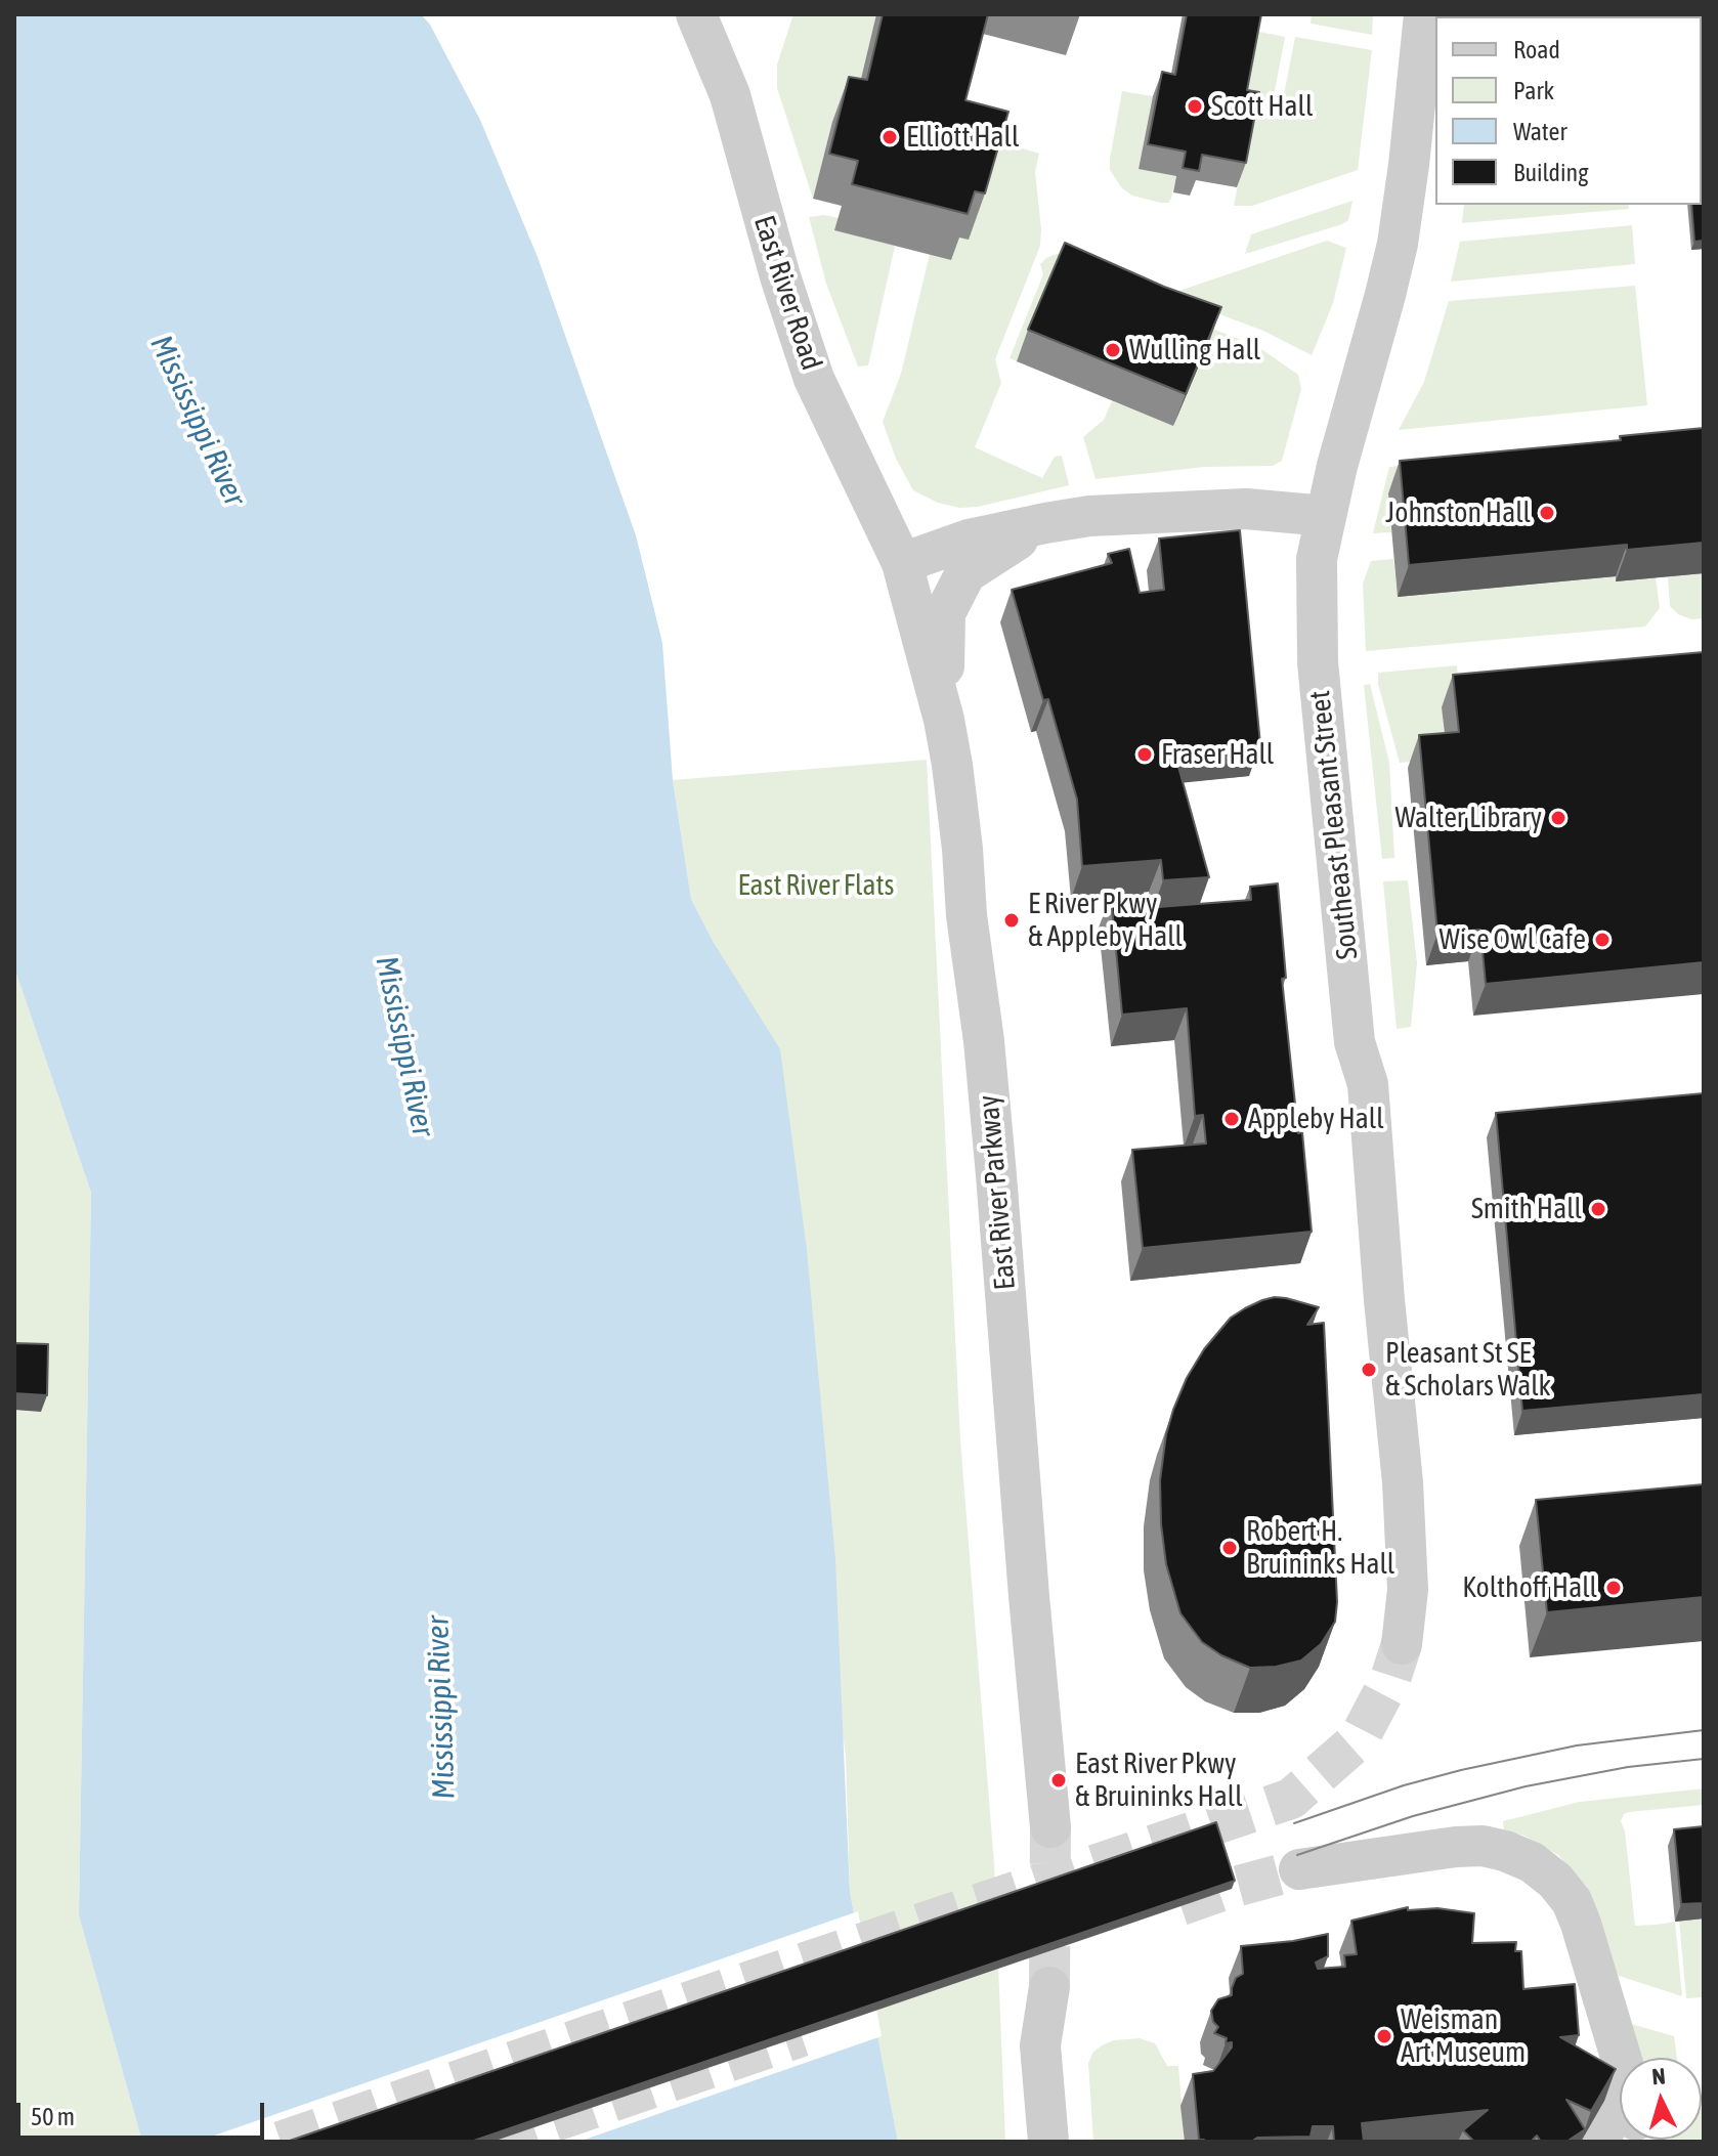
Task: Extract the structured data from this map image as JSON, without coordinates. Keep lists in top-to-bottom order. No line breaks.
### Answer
{"streets":{"street":["East River Road","Southeast Pleasant Street","East River Parkway"]},"crossings":[["East River Road","East River Parkway"]],"water":["Mississippi River"],"parks":["East River Flats"],"places":["Scott Hall","Elliott Hall","Wulling Hall","Johnston Hall","Fraser Hall","Walter Library","E River Pkwy & Appleby Hall","Wise Owl Cafe","Appleby Hall","Smith Hall","Pleasant St SE & Scholars Walk","Robert H. Bruininks Hall","Kolthoff Hall","East River Pkwy & Bruininks Hall","Weisman Art Museum"],"legend":["Road","Park","Water","Building"],"scale_bar":"50 m","north":"top"}
